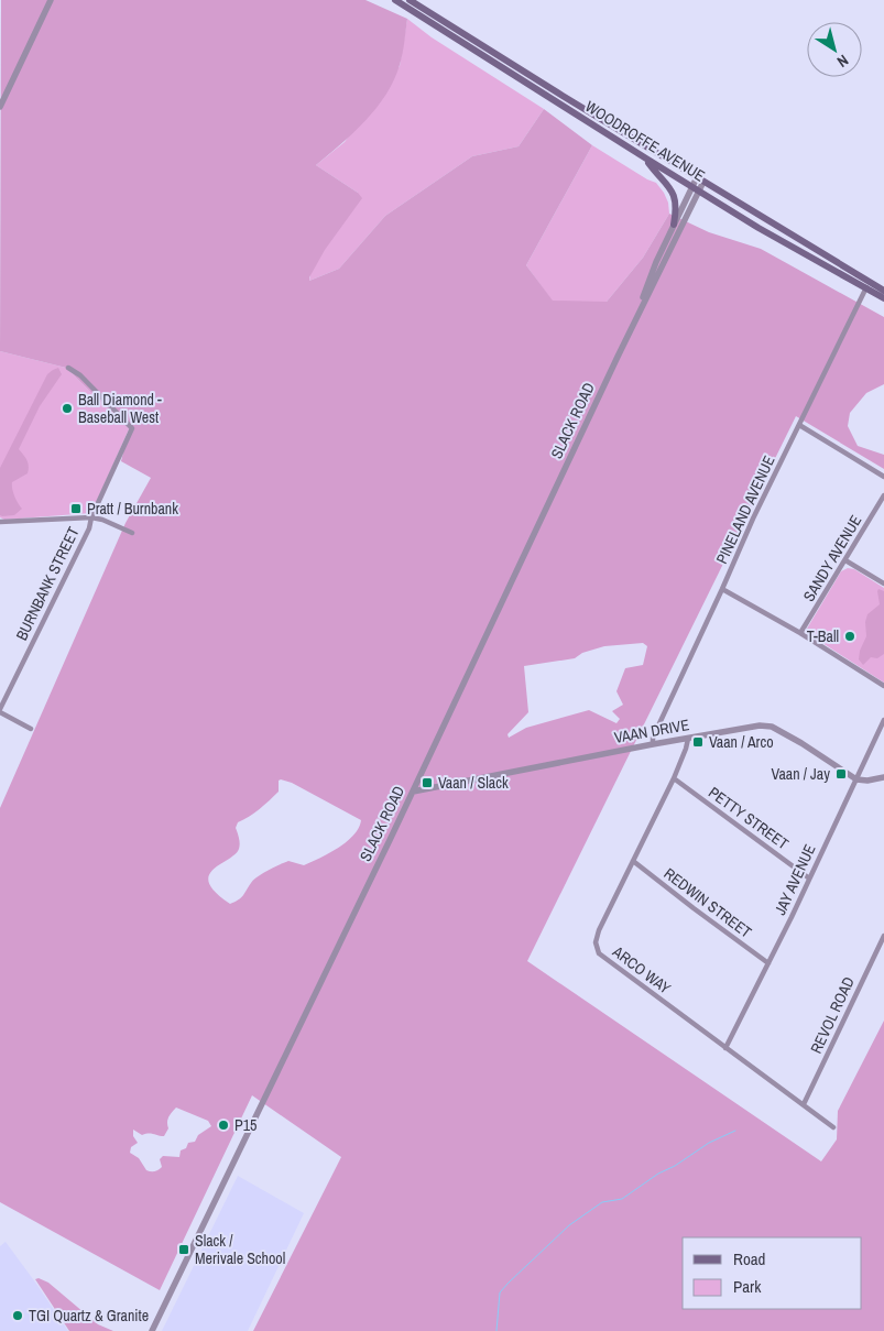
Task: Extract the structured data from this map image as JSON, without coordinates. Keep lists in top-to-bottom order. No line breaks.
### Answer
{"streets":{"main road":["WOODROFFE AVENUE"],"street":["SLACK ROAD","PINELAND AVENUE","SANDY AVENUE","BURNBANK STREET","VAAN DRIVE","PETTY STREET","JAY AVENUE","REDWIN STREET","ARCO WAY","REVOL ROAD"]},"crossings":[["WOODROFFE AVENUE","SLACK ROAD"],["WOODROFFE AVENUE","PINELAND AVENUE"],["SLACK ROAD","VAAN DRIVE"],["PINELAND AVENUE","VAAN DRIVE"],["VAAN DRIVE","JAY AVENUE"],["VAAN DRIVE","ARCO WAY"],["PETTY STREET","JAY AVENUE"],["PETTY STREET","ARCO WAY"],["JAY AVENUE","REDWIN STREET"],["JAY AVENUE","ARCO WAY"],["REDWIN STREET","ARCO WAY"],["ARCO WAY","REVOL ROAD"]],"places":{"other":["Ball Diamond - Baseball West","T-Ball","P15","TGI Quartz & Granite"],"transit":["Pratt / Burnbank","Vaan / Arco","Vaan / Jay","Vaan / Slack","Slack / Merivale School"]},"legend":["Road","Park"],"north":"bottom right"}
